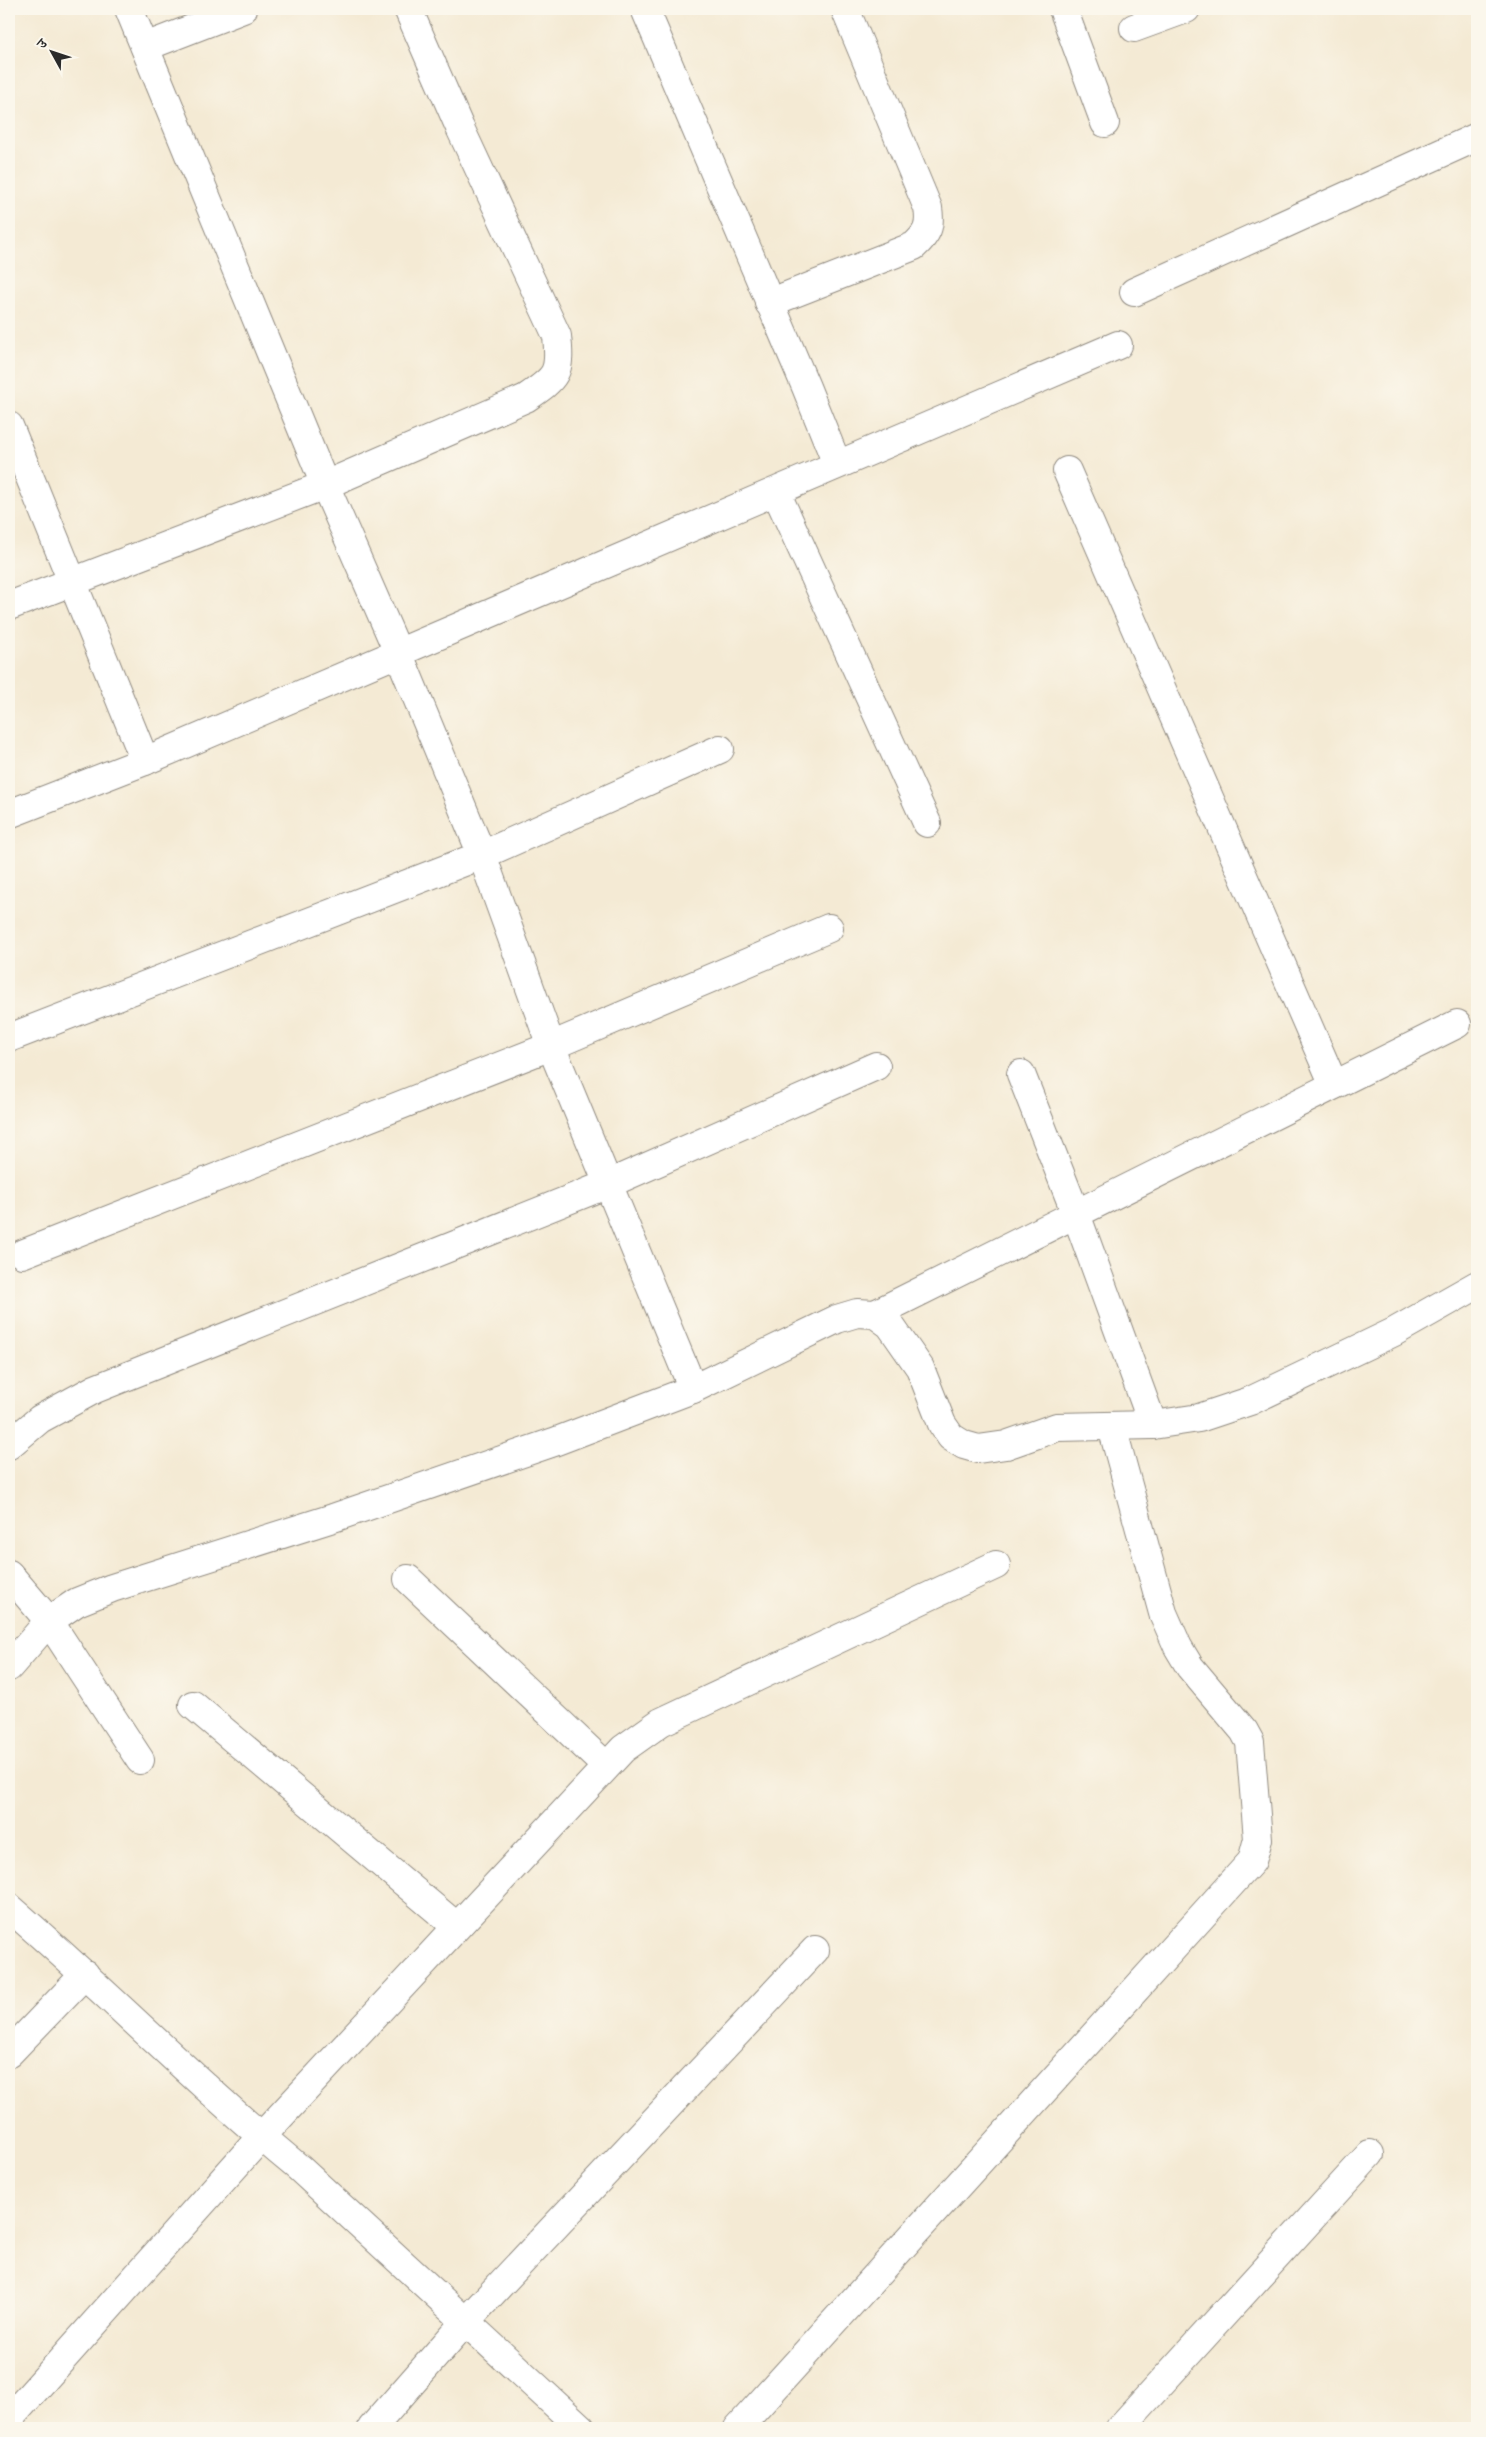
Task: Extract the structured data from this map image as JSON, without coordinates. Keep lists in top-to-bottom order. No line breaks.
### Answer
{"north":"top left"}
